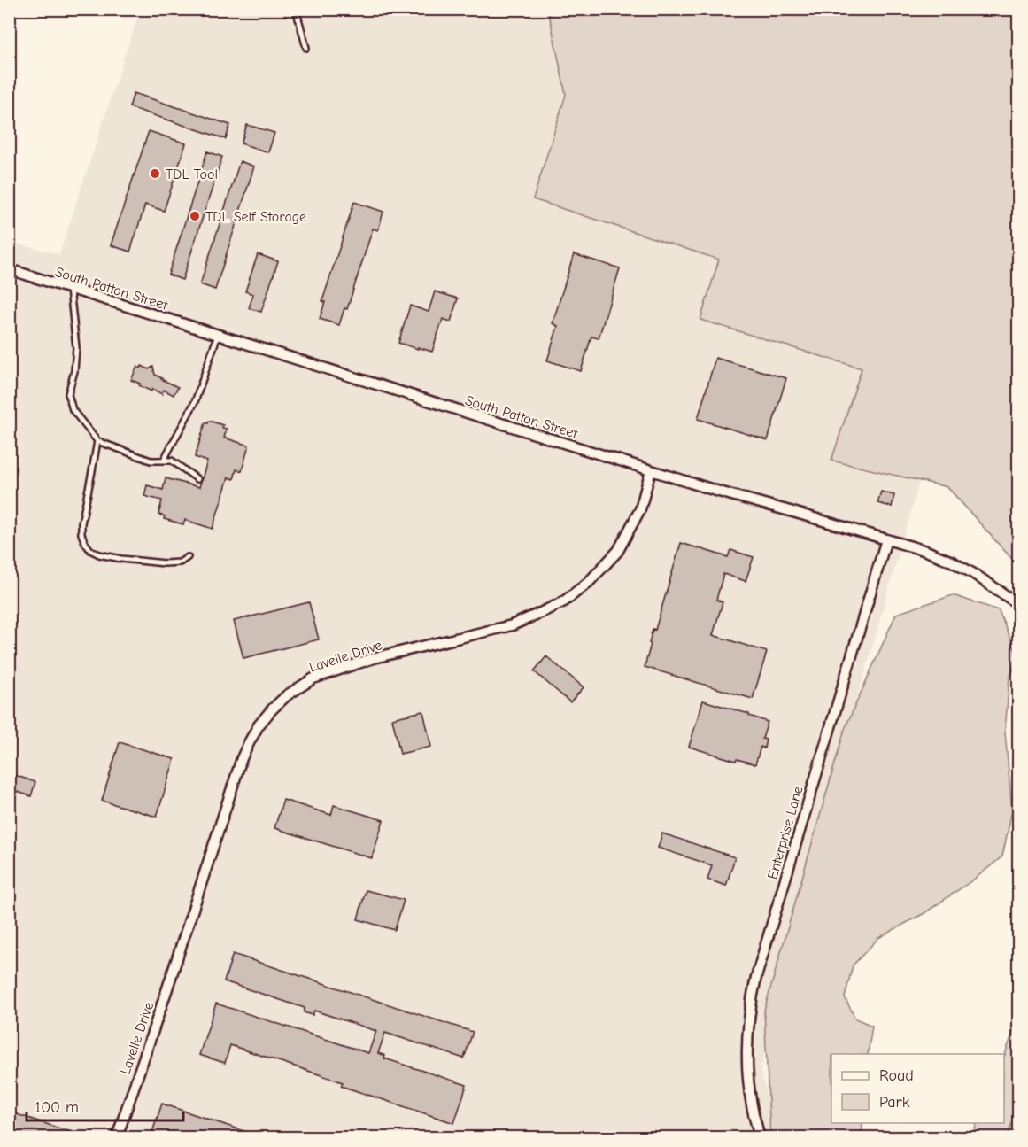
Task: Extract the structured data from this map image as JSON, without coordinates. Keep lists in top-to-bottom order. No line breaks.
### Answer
{"streets":{"street":["South Patton Street","Lavelle Drive","Enterprise Lane"]},"crossings":[["South Patton Street","Lavelle Drive"],["South Patton Street","Enterprise Lane"]],"places":["TDL Tool","TDL Self Storage"],"legend":["Road","Park"],"scale_bar":"100 m"}
